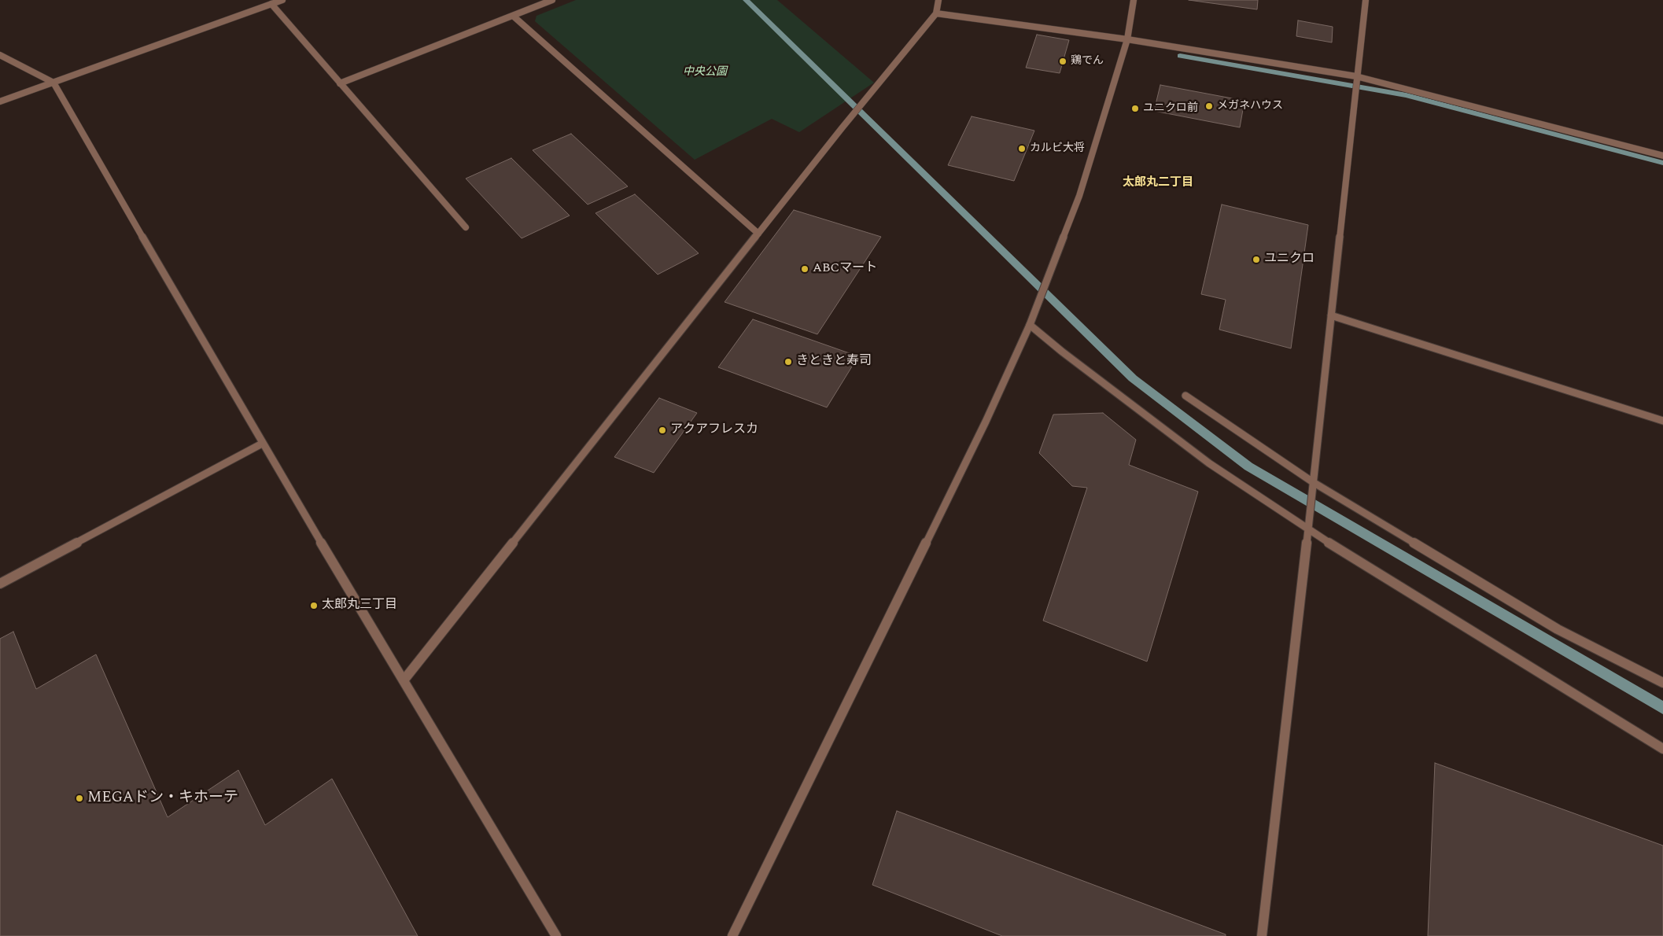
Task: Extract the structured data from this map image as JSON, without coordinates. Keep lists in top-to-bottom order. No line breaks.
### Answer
{"districts":["太郎丸二丁目"],"parks":["中央公園"],"places":["鶏でん","メガネハウス","ユニクロ前","カルビ大将","ユニクロ","ABCマート","きときと寿司","アクアフレスカ","太郎丸三丁目","MEGAドン・キホーテ"]}
